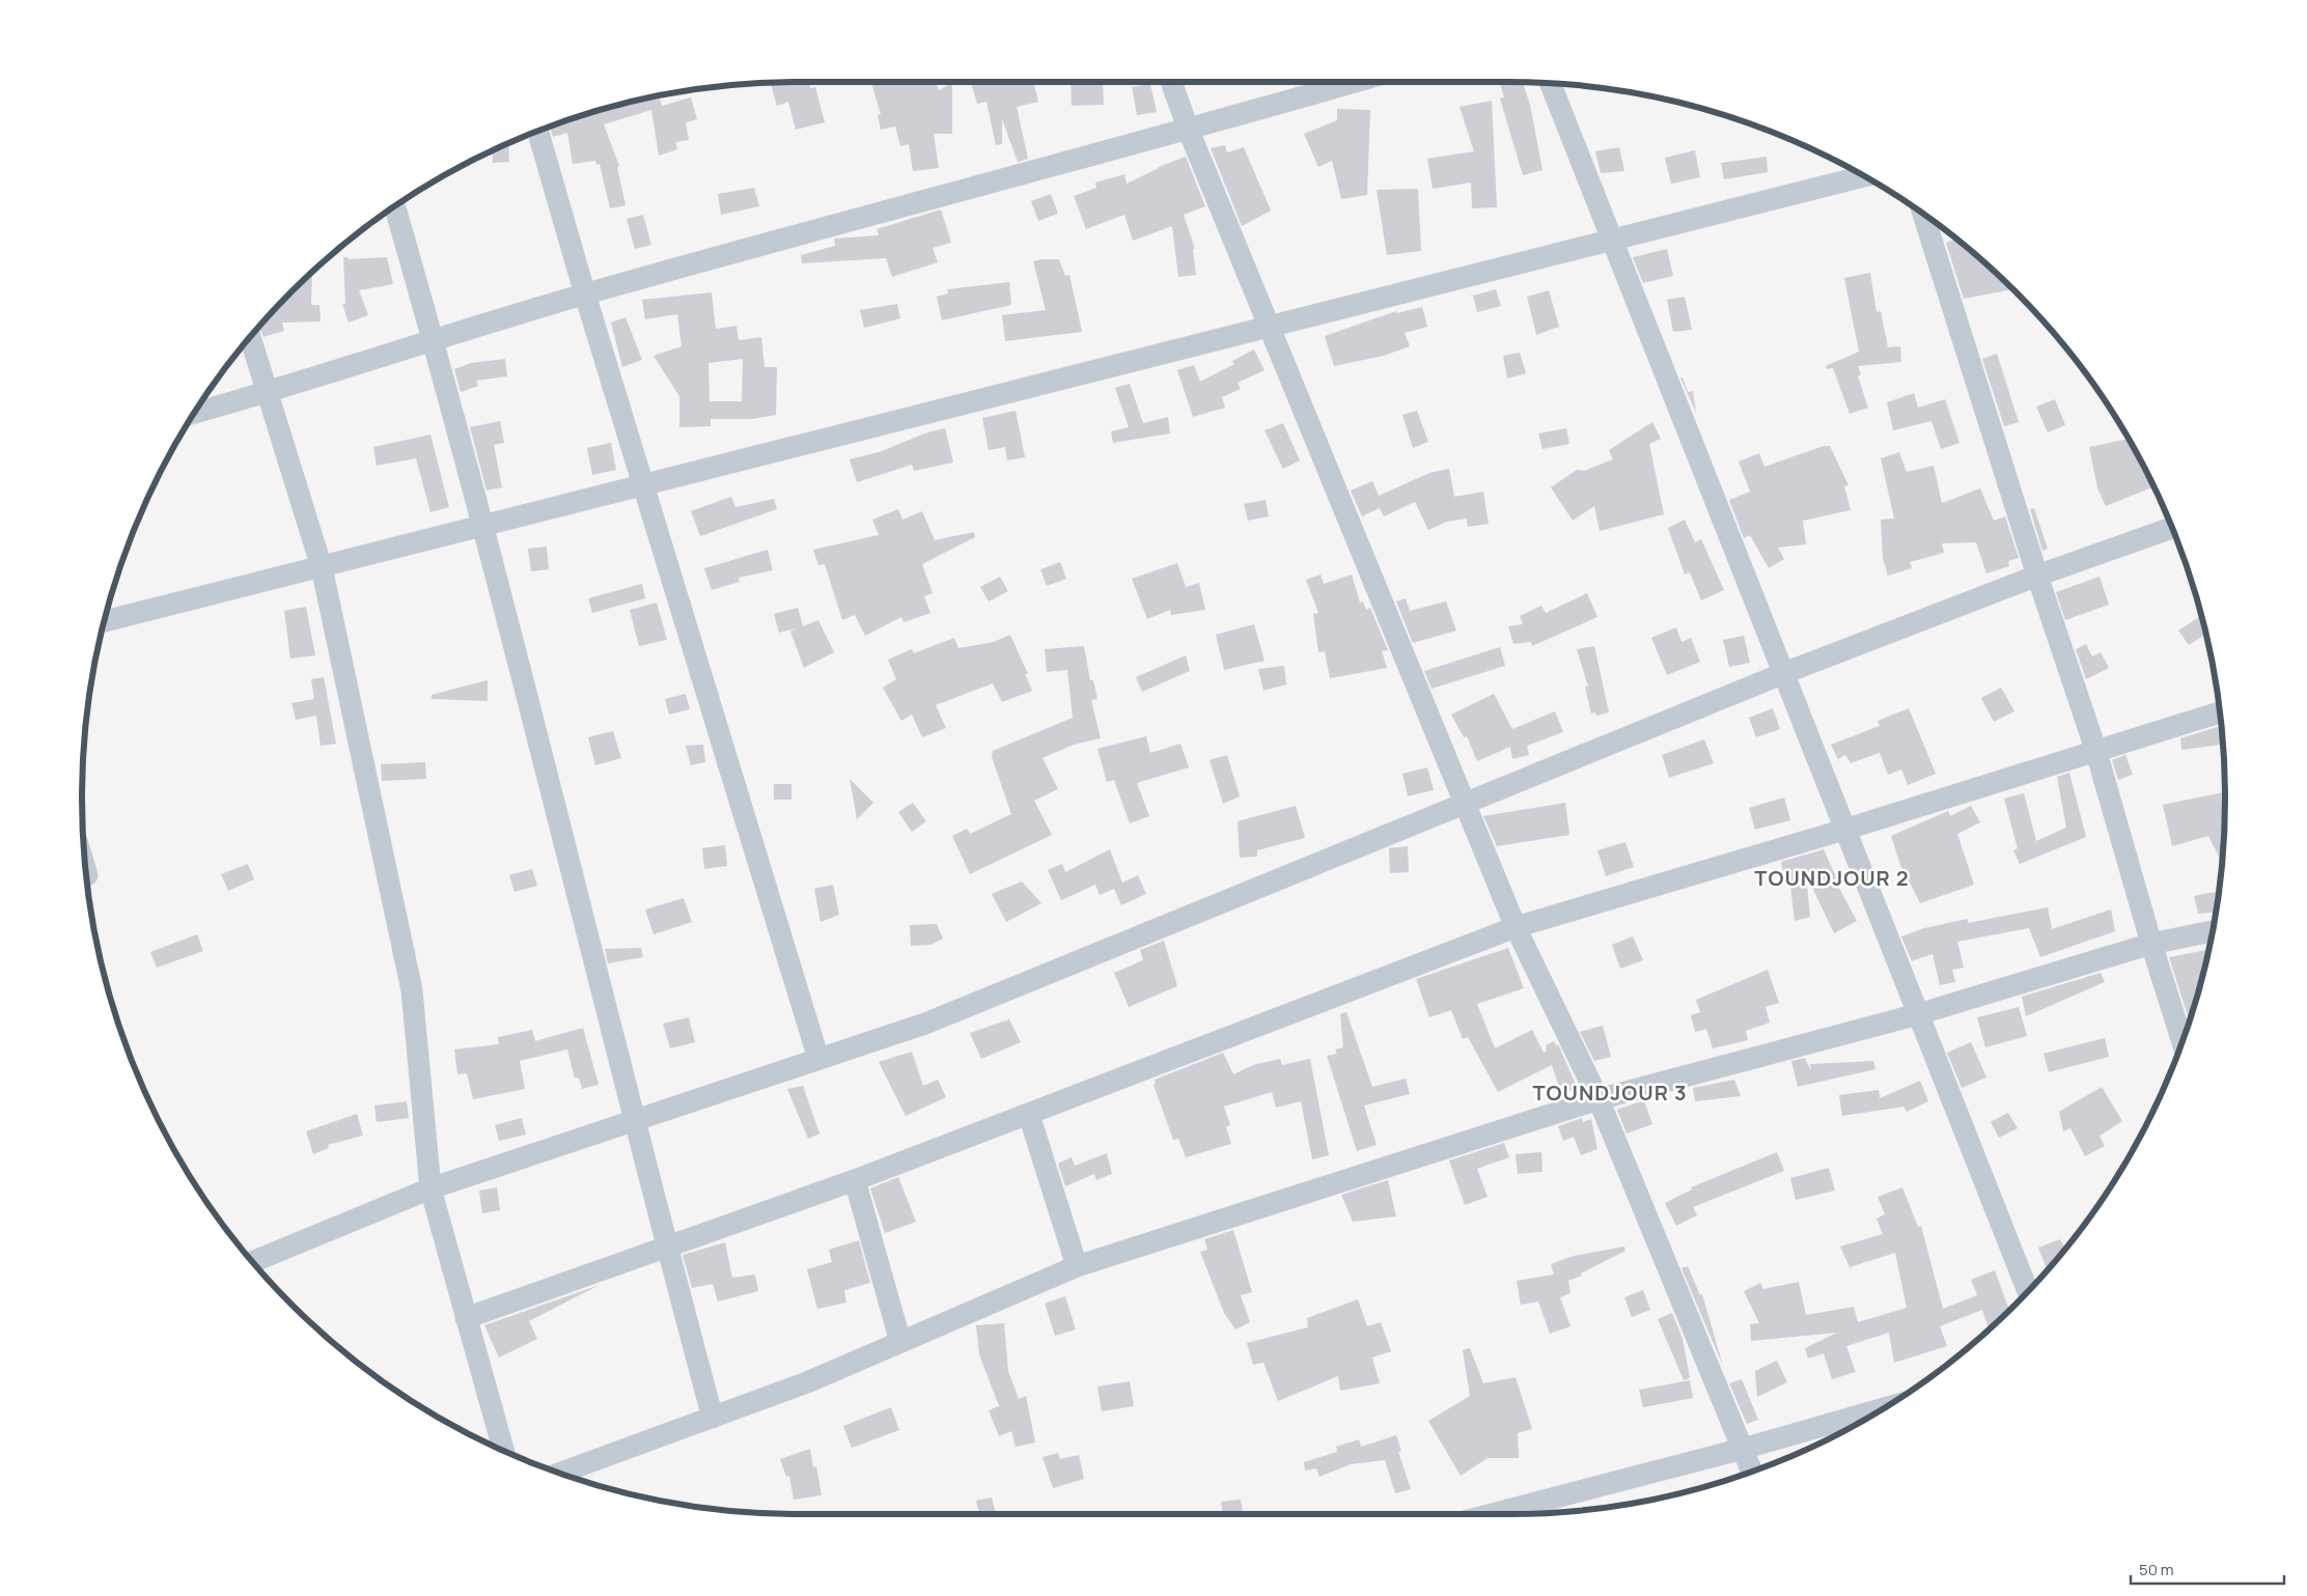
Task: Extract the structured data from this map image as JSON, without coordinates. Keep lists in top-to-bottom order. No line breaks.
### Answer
{"districts":["TOUNDJOUR 2","TOUNDJOUR 3"],"scale_bar":"50 m"}
